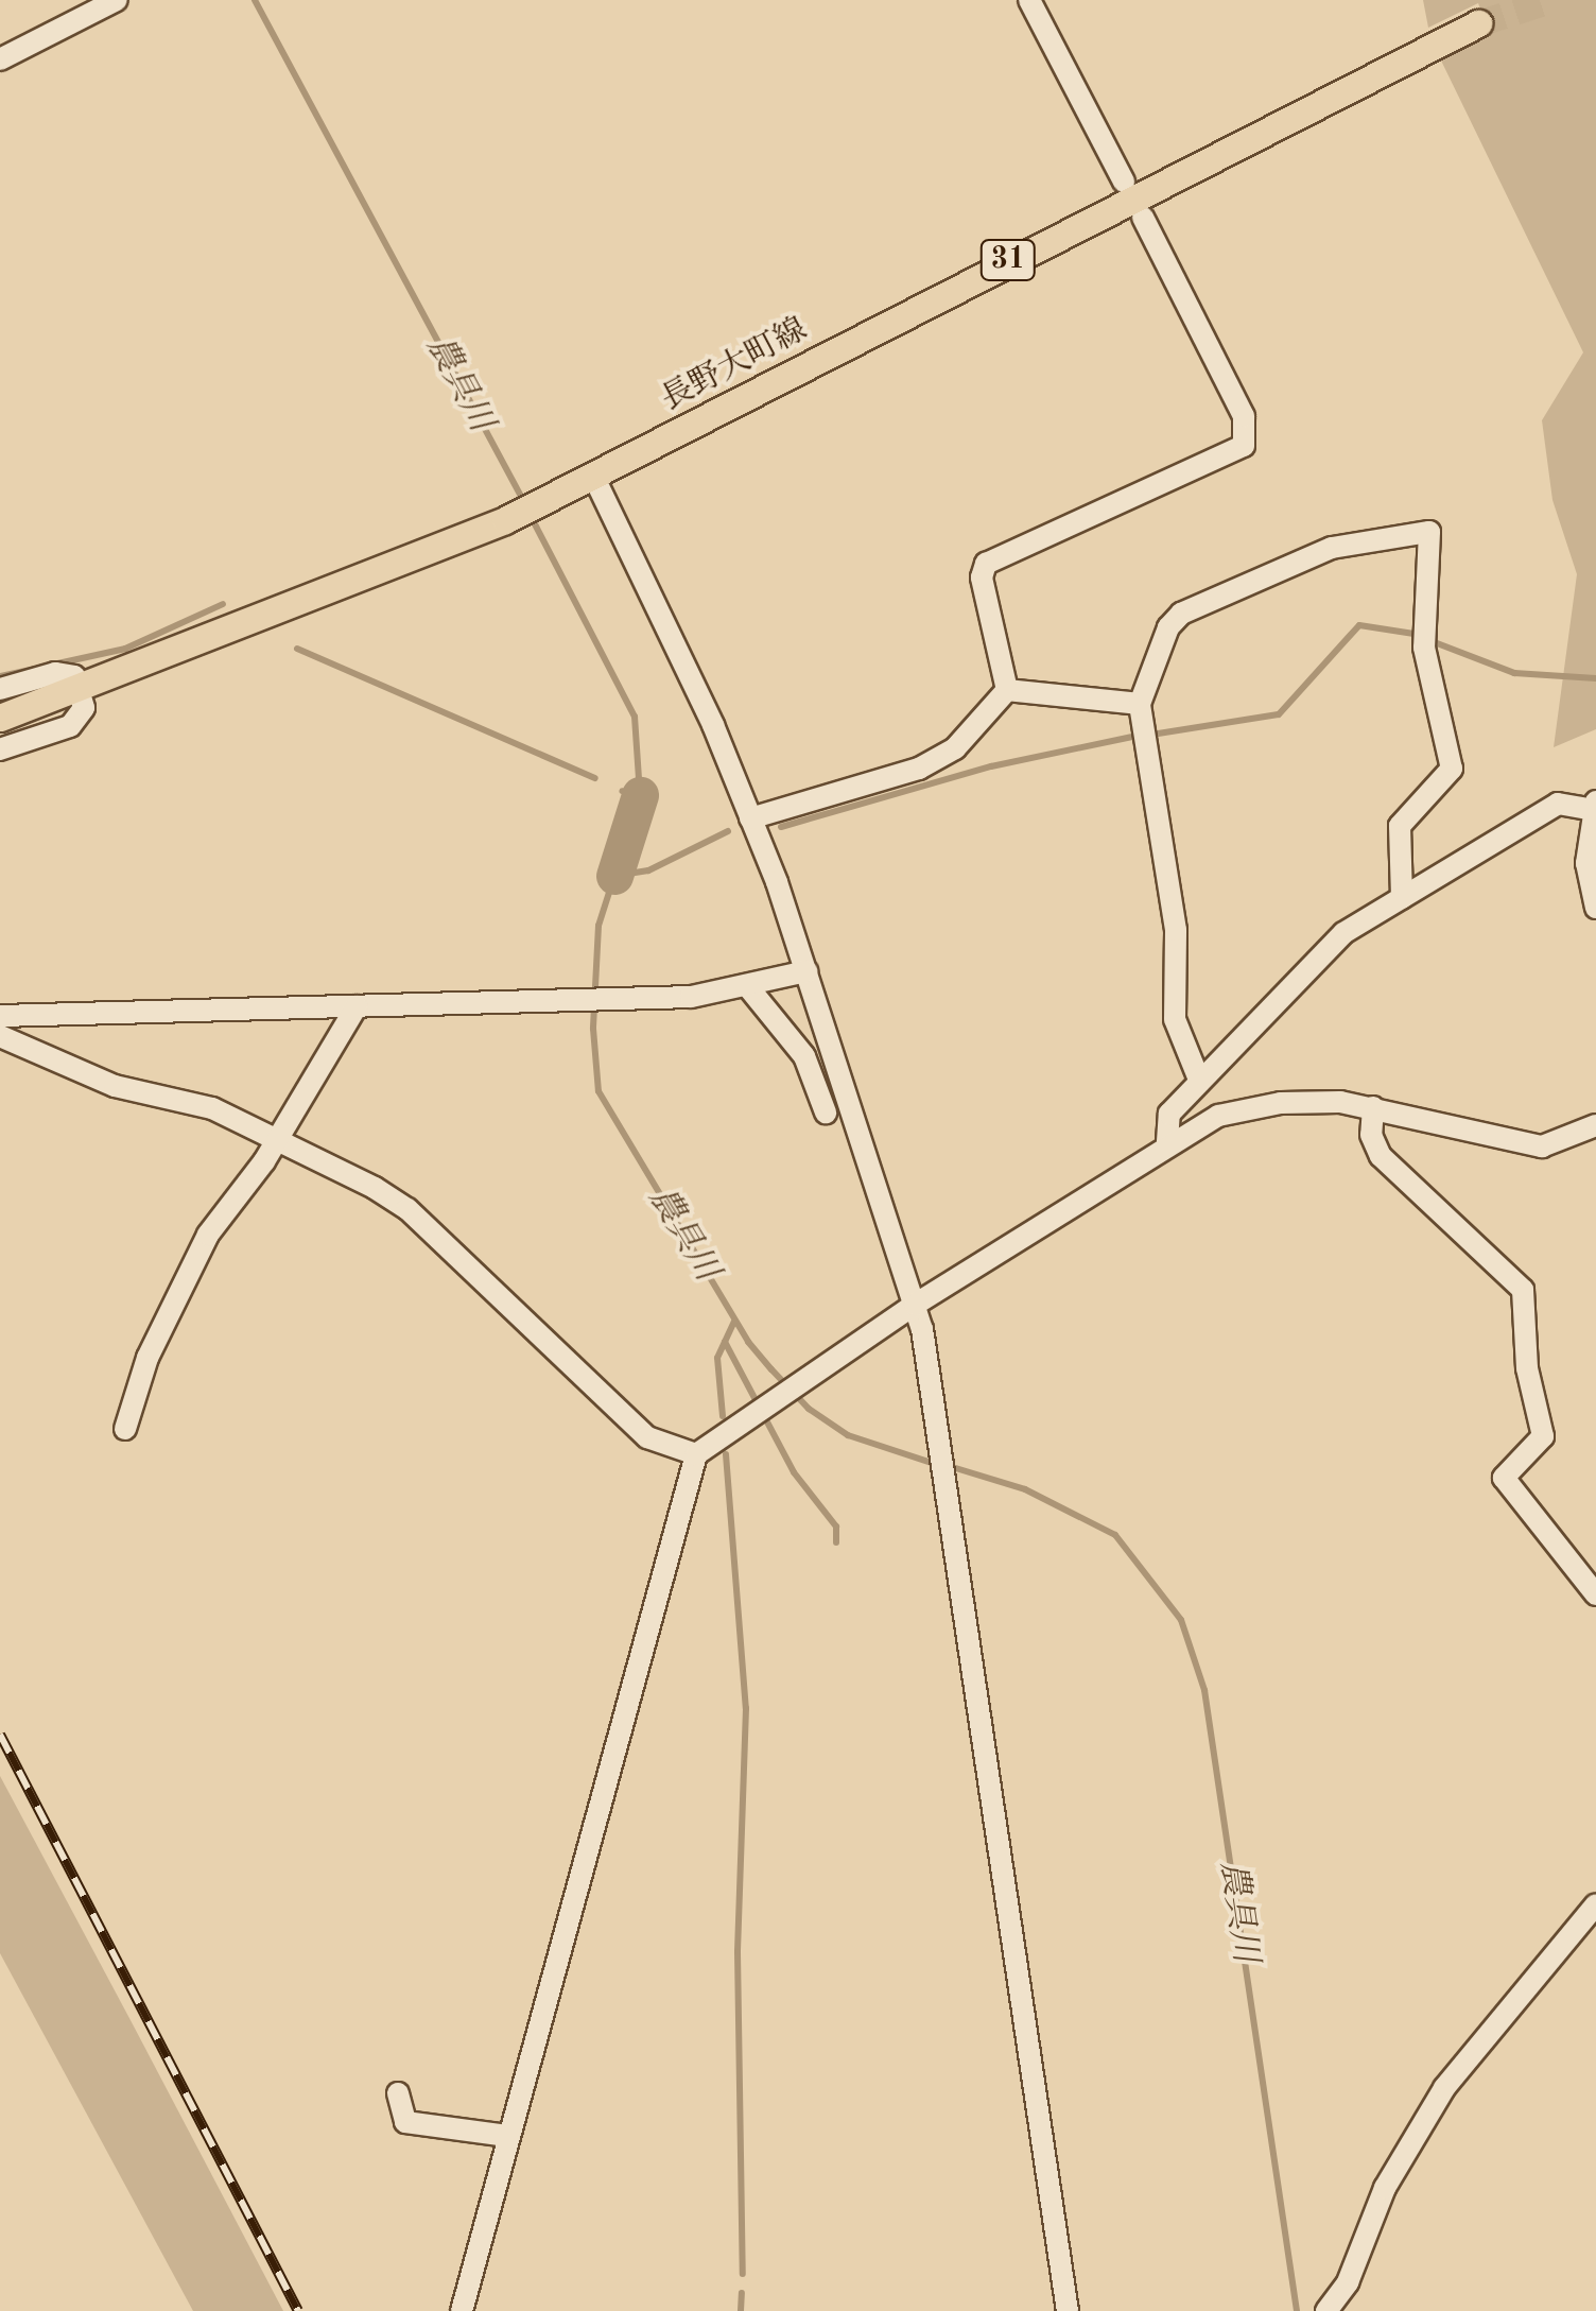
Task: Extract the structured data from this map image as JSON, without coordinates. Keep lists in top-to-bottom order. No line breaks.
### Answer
{"streets":{"main road":["31","長野大町線"]},"water":["農具川"]}
